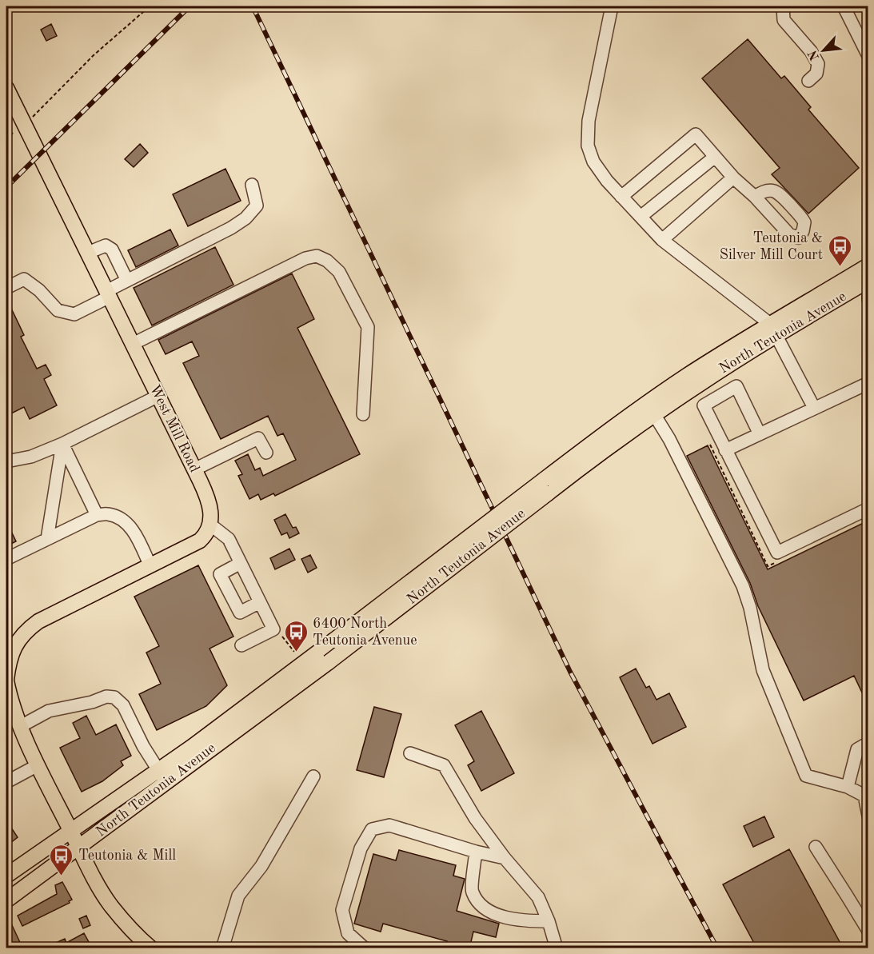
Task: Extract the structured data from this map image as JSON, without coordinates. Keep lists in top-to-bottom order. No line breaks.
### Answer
{"streets":{"main road":["North Teutonia Avenue","West Mill Road"]},"places":{"bus stop":["Teutonia & Silver Mill Court","6400 North Teutonia Avenue","Teutonia & Mill"]},"north":"bottom left"}
